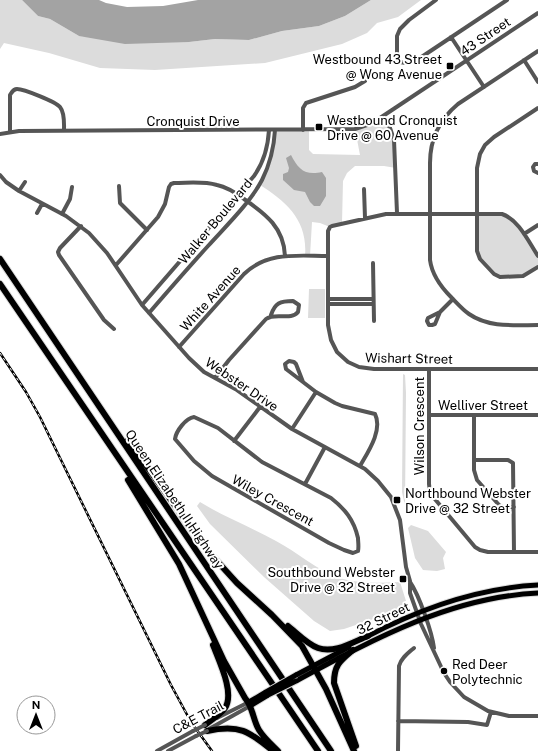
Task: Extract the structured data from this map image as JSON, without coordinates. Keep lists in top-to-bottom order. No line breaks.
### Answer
{"streets":{"highway":["Queen Elizabeth II Highway"],"main road":["32 Street"],"street":["43 Street","Cronquist Drive","Walker Boulevard","White Avenue","Wishart Street","Webster Drive","Welliver Street","Wilson Crescent","Wiley Crescent","C&E Trail"]},"crossings":[["43 Street","Cronquist Drive"],["Cronquist Drive","Walker Boulevard"],["Walker Boulevard","Webster Drive"],["White Avenue","Wishart Street"],["White Avenue","Webster Drive"],["Wishart Street","Wilson Crescent"],["Webster Drive","32 Street"],["Welliver Street","Wilson Crescent"],["32 Street","C&E Trail"]],"places":{"transit":["Westbound 43 Street @ Wong Avenue","Westbound Cronquist Drive @ 60 Avenue","Northbound Webster Drive @ 32 Street","Southbound Webster Drive @ 32 Street"],"other":["Red Deer Polytechnic"]},"north":"top"}
